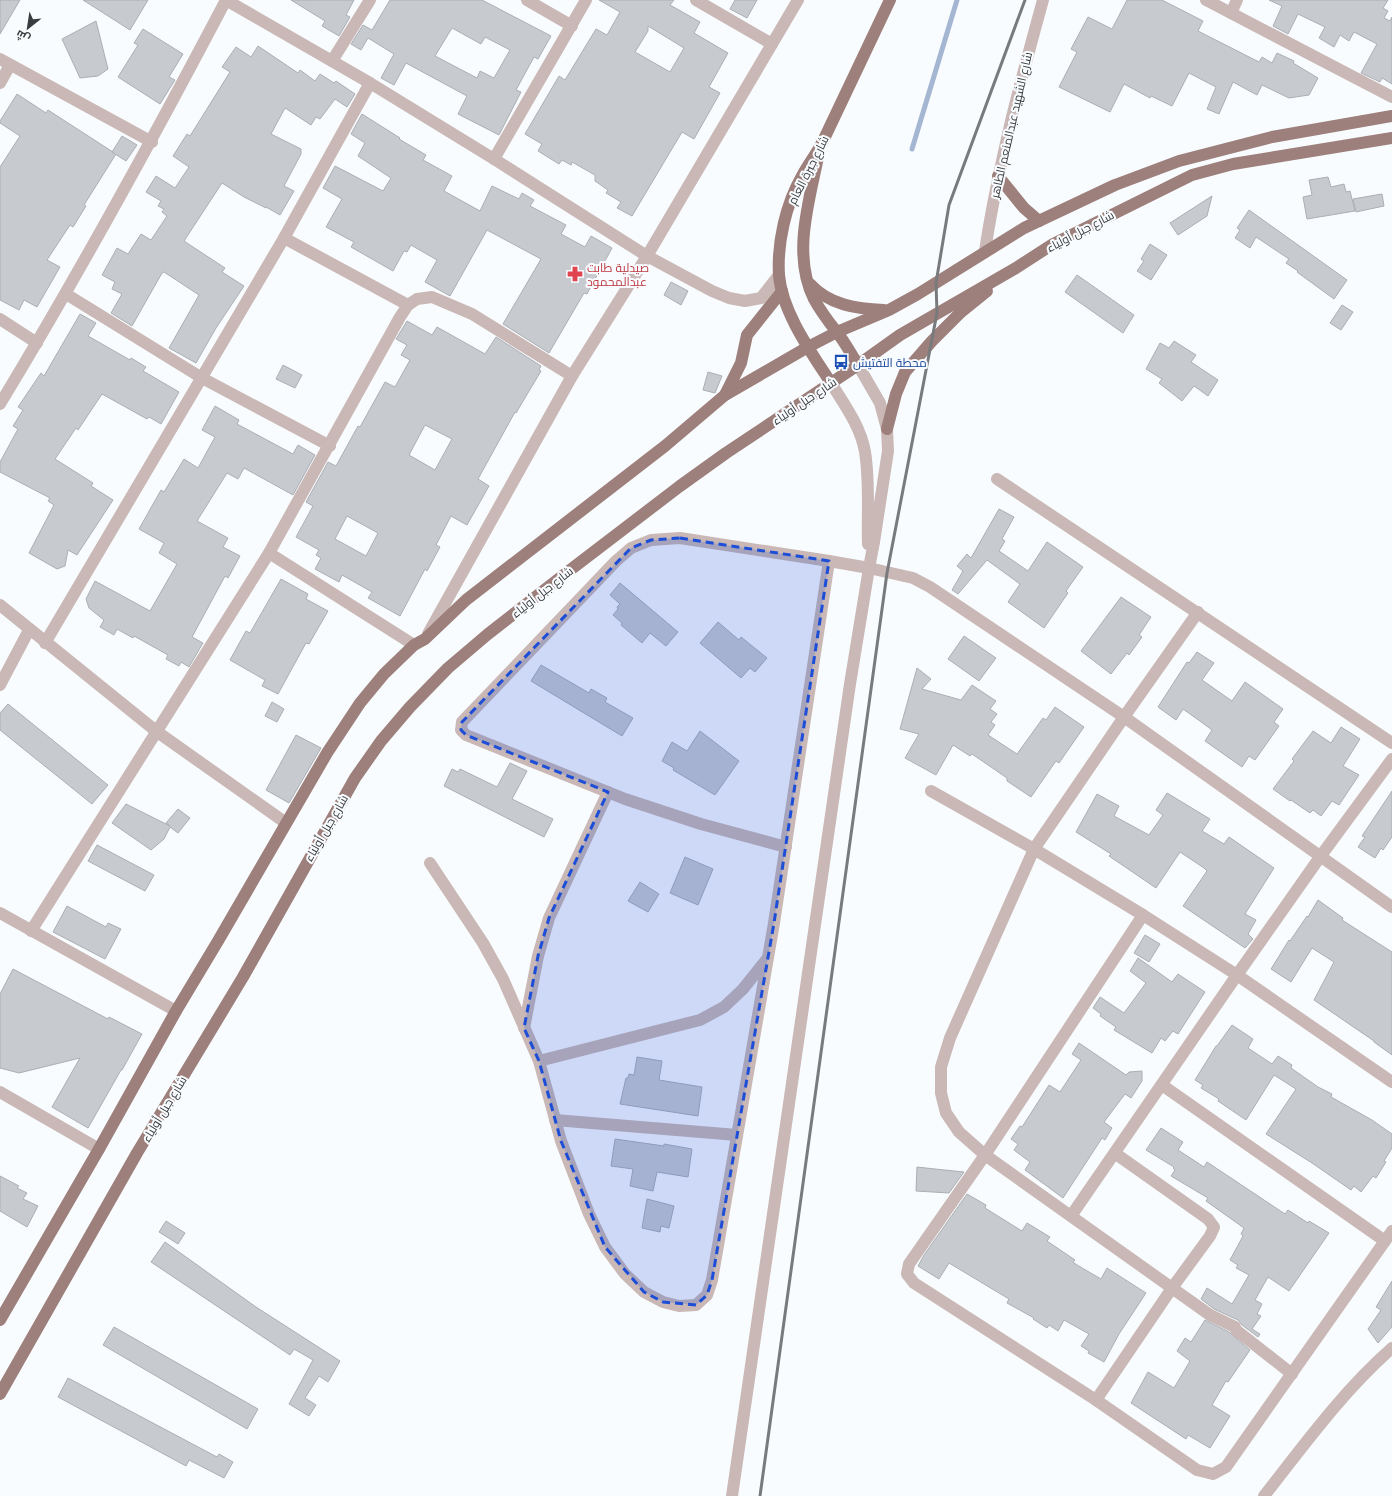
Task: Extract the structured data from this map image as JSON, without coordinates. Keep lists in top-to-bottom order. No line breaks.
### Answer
{"streets":{"main road":["شارع جبرة العام","شارع جبل أولياء"],"street":["شارع الشهيد عبدالمنعم الطاهر"]},"crossings":[["شارع الشهيد عبدالمنعم الطاهر","شارع جبل أولياء"],["شارع جبرة العام","شارع جبل أولياء"]],"places":{"pharmacy":["صيدلية طابت عبدالمحمود"],"bus stop":["محطة التفتيش"]},"north":"bottom left"}
